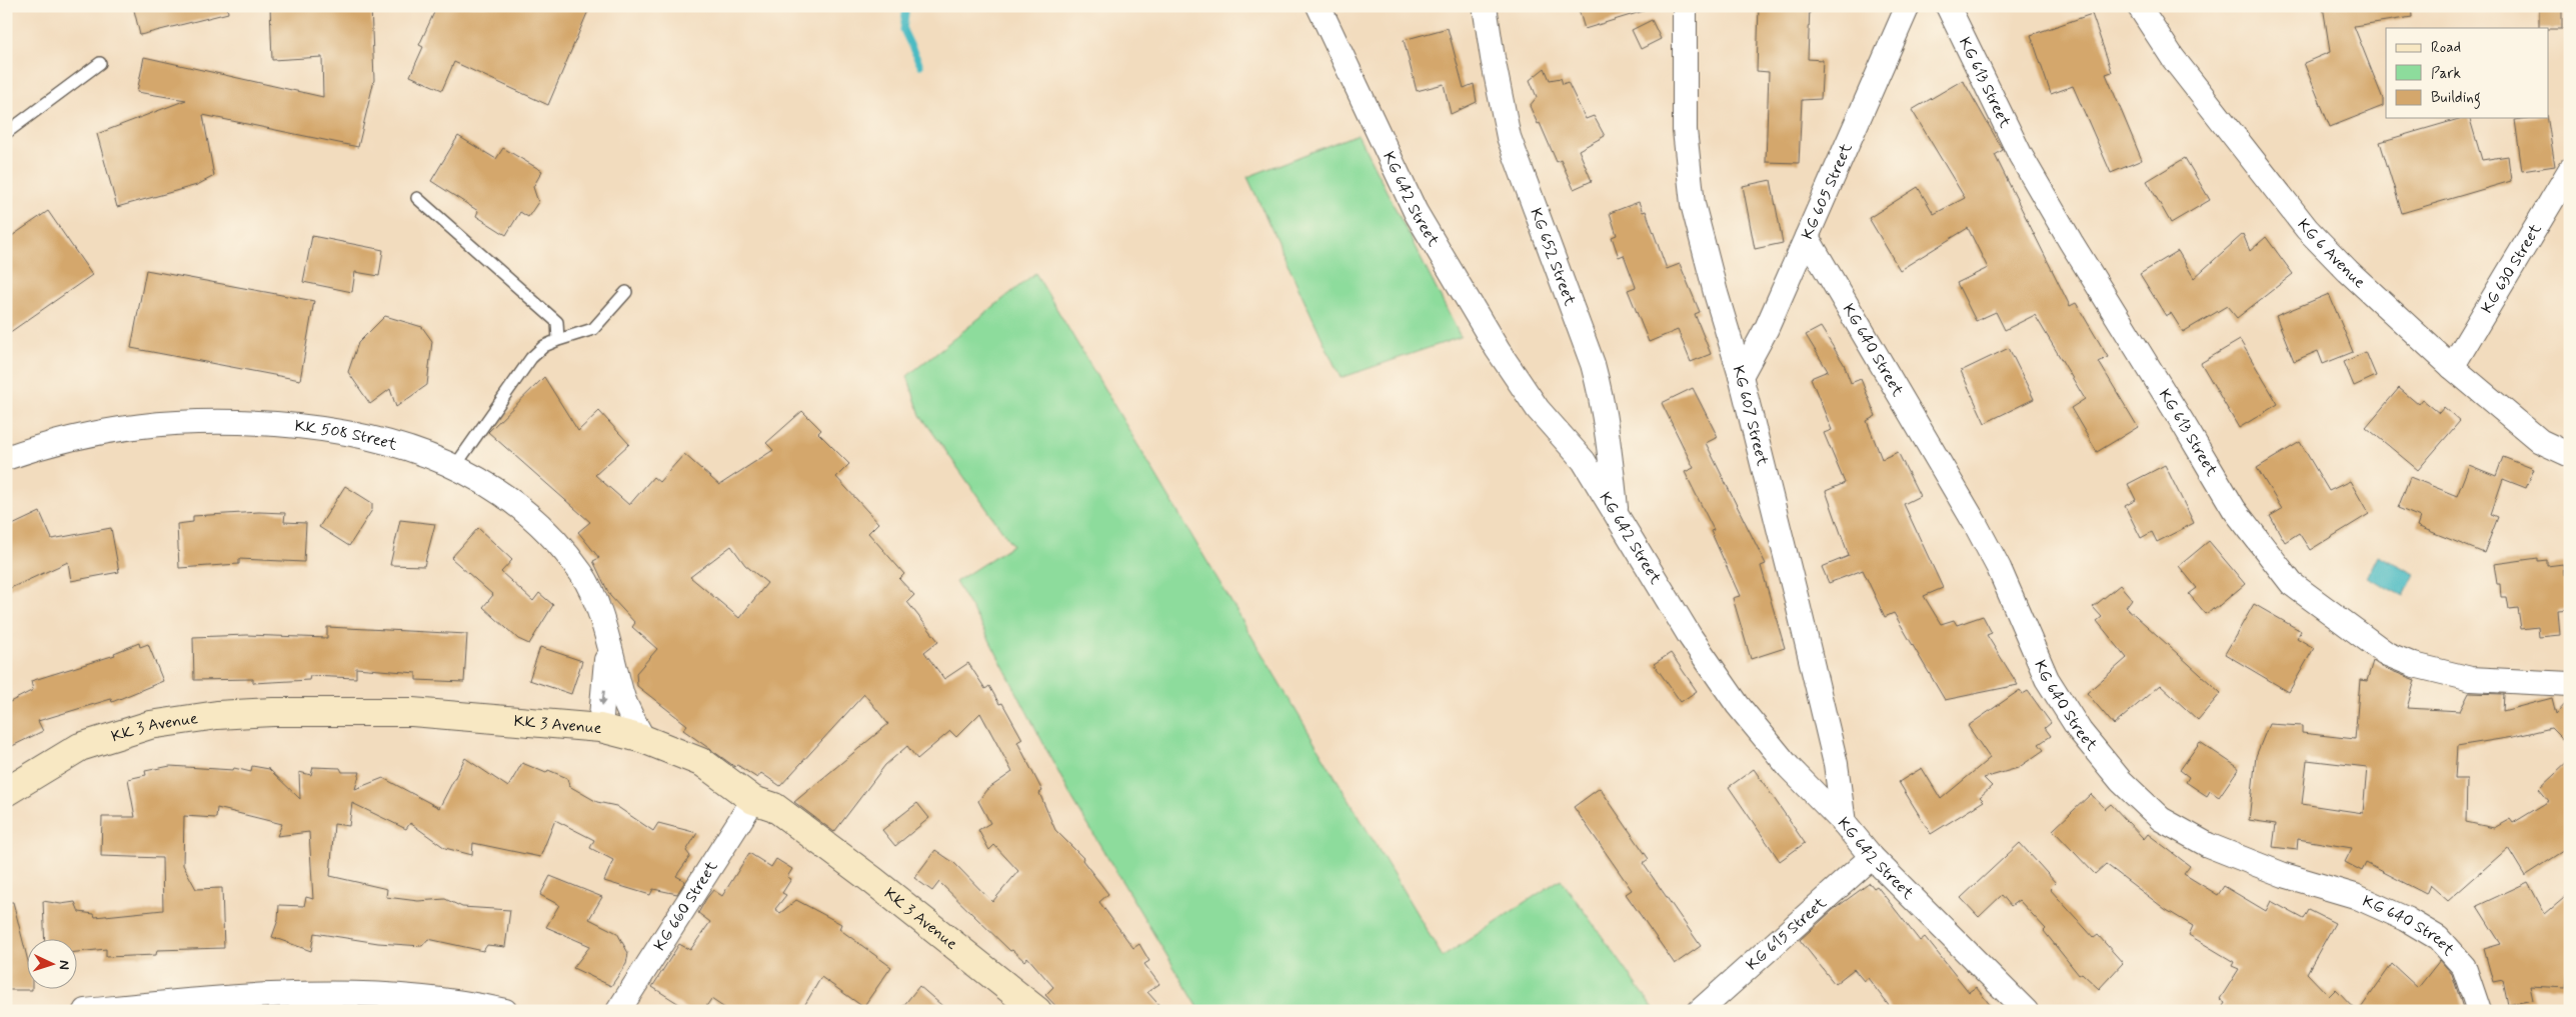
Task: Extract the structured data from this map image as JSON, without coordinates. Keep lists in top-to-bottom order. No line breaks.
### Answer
{"streets":{"street":["KG 613 Street","KG 605 Street","KG 642 Street","KG 6 Avenue","KG 652 Street","KG 630 Street","KG 640 Street","KG 607 Street","KK 508 Street","KK 3 Avenue","KG 660 Street","KG 615 Street"]},"crossings":[["KG 605 Street","KG 640 Street"],["KG 605 Street","KG 607 Street"],["KG 642 Street","KG 652 Street"],["KG 642 Street","KG 607 Street"],["KG 642 Street","KG 615 Street"],["KG 6 Avenue","KG 630 Street"],["KK 508 Street","KK 3 Avenue"],["KK 3 Avenue","KG 660 Street"]],"legend":["Road","Park","Building"],"north":"right"}
